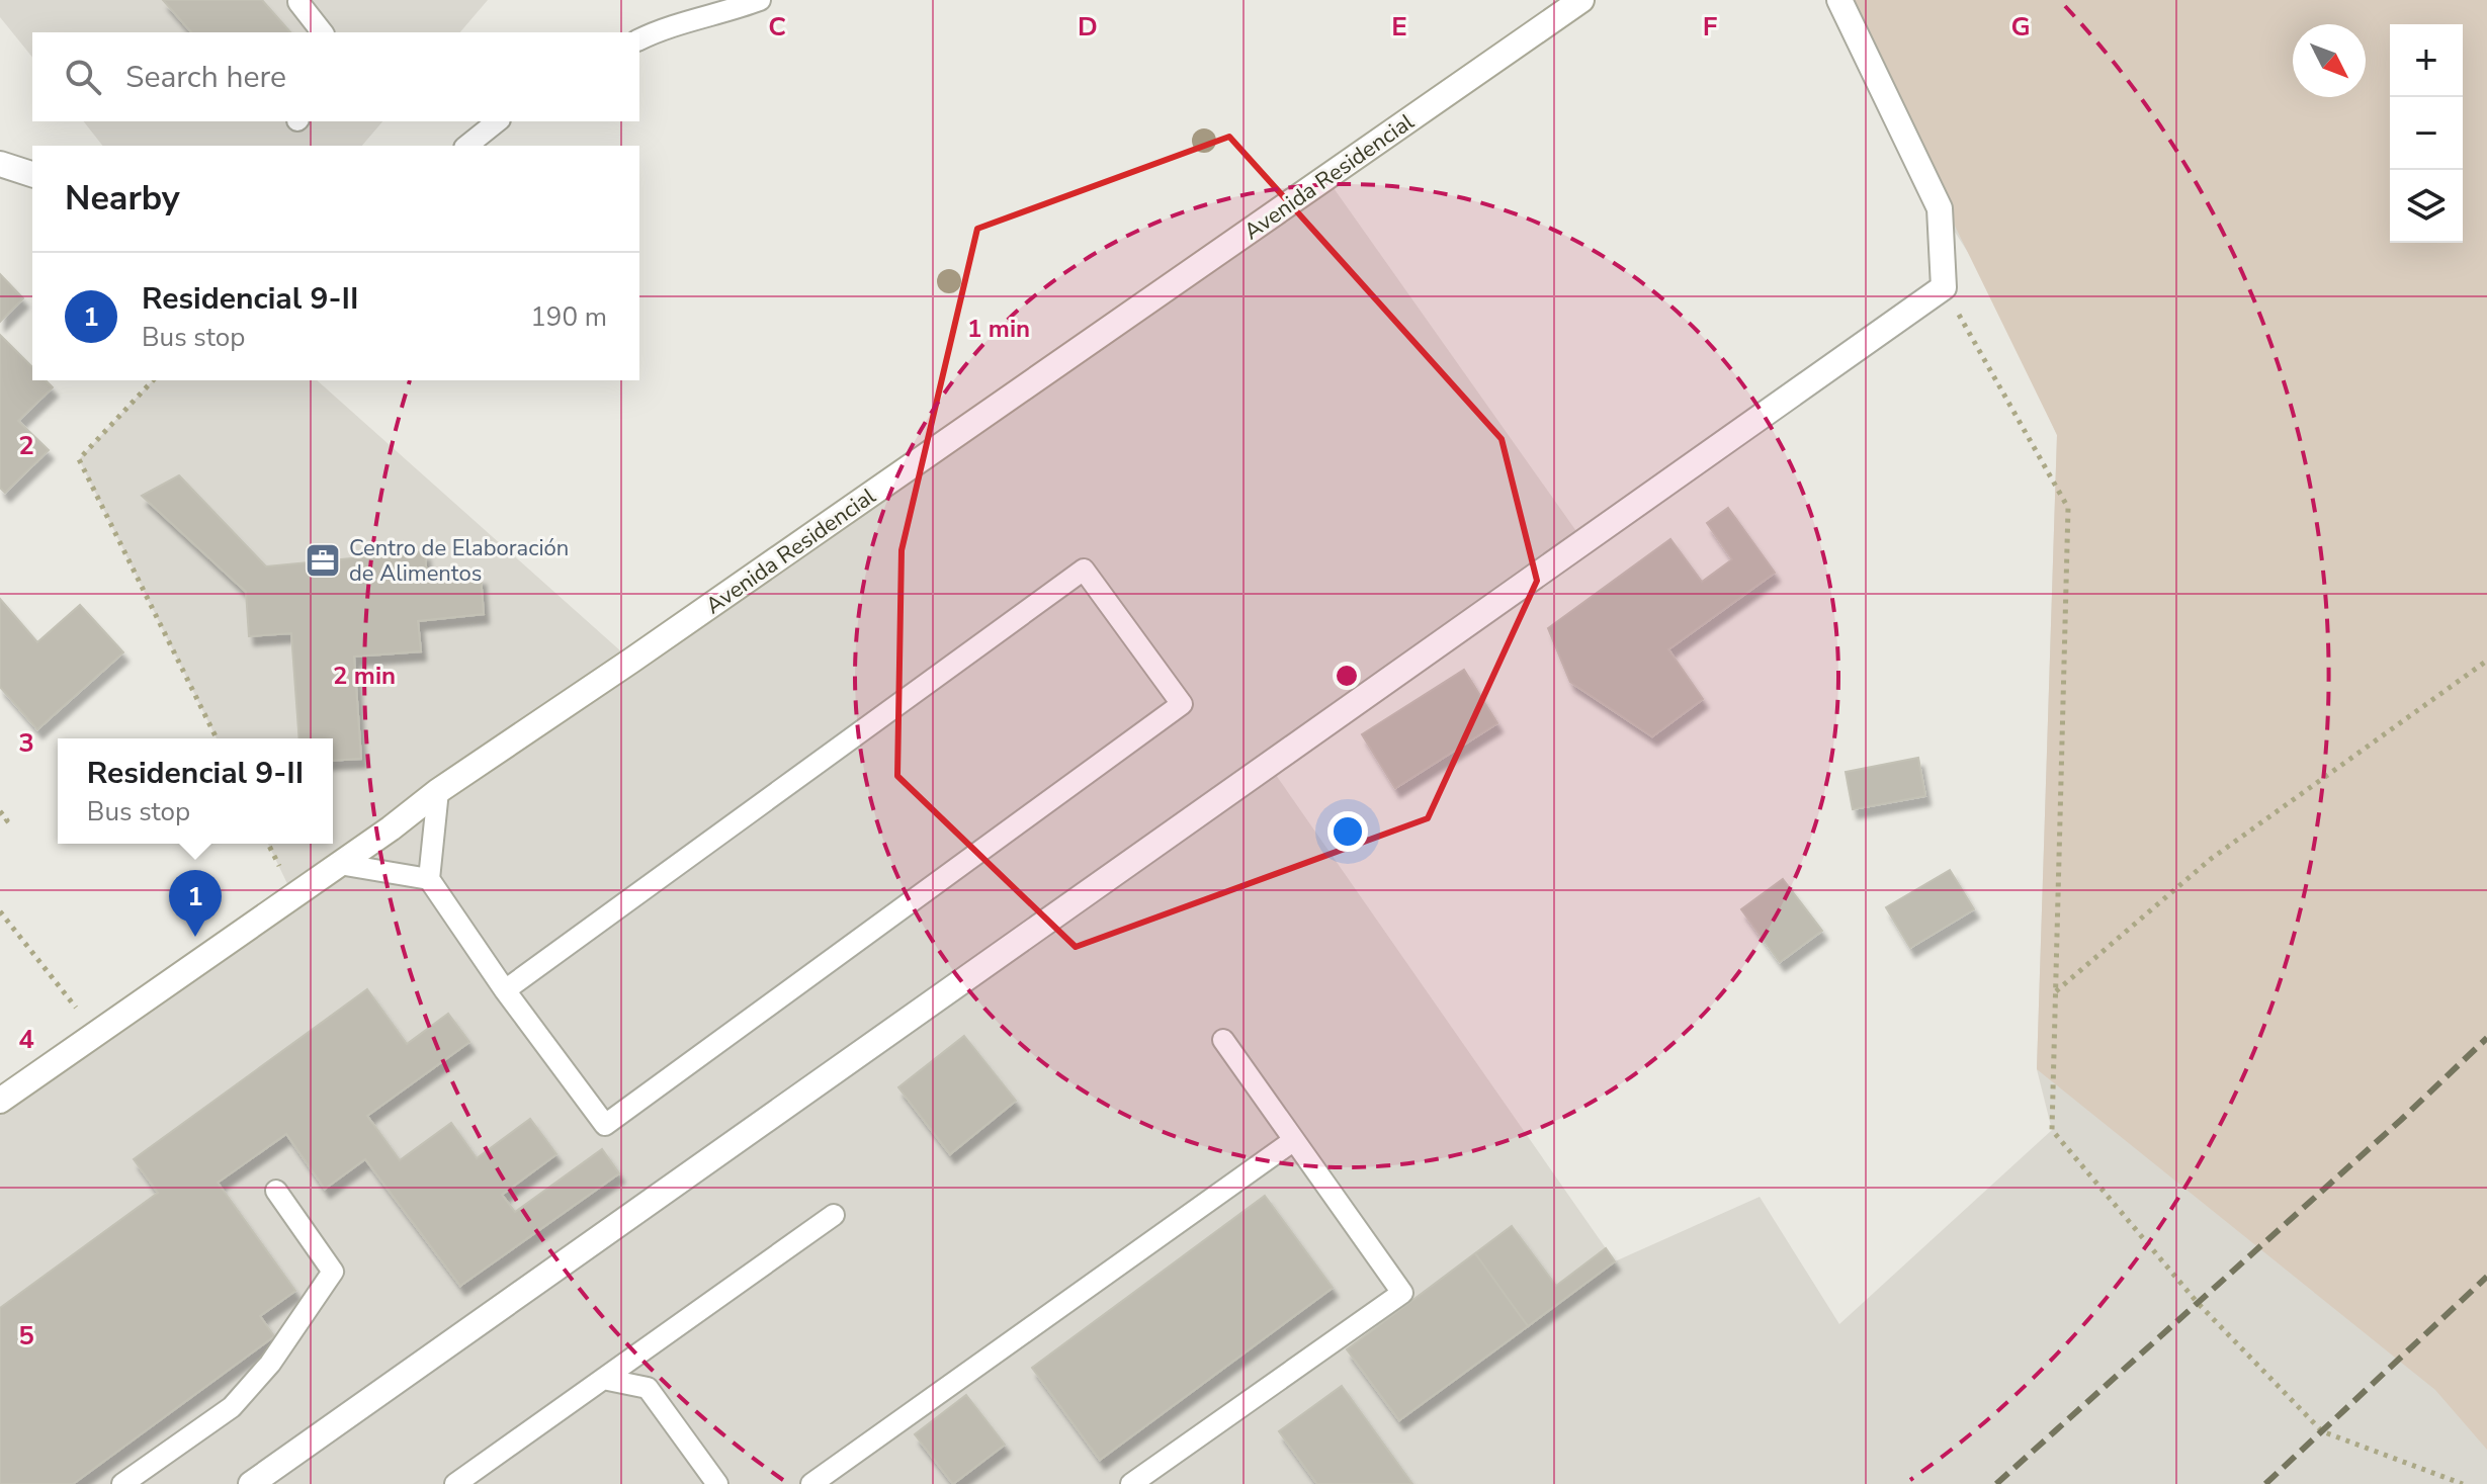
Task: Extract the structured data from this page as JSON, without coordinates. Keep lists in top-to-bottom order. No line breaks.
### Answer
{"streets":{"street":["Avenida Residencial"]},"places":{"office":["Centro de Elaboración de Alimentos"]},"north":"bottom right","page":{"map_buttons":["+","−"],"search":"Search here","heading":"Nearby","list":[{"mark":"1","name":"Residencial 9-II","note":"Bus stop","value":"190 m"}],"popup":["Residencial 9-II","Bus stop"],"pins":"1"},"grid":{"columns":["C","D","E","F","G"],"rows":["2","3","4","5"]},"rings":["1 min","2 min"]}
